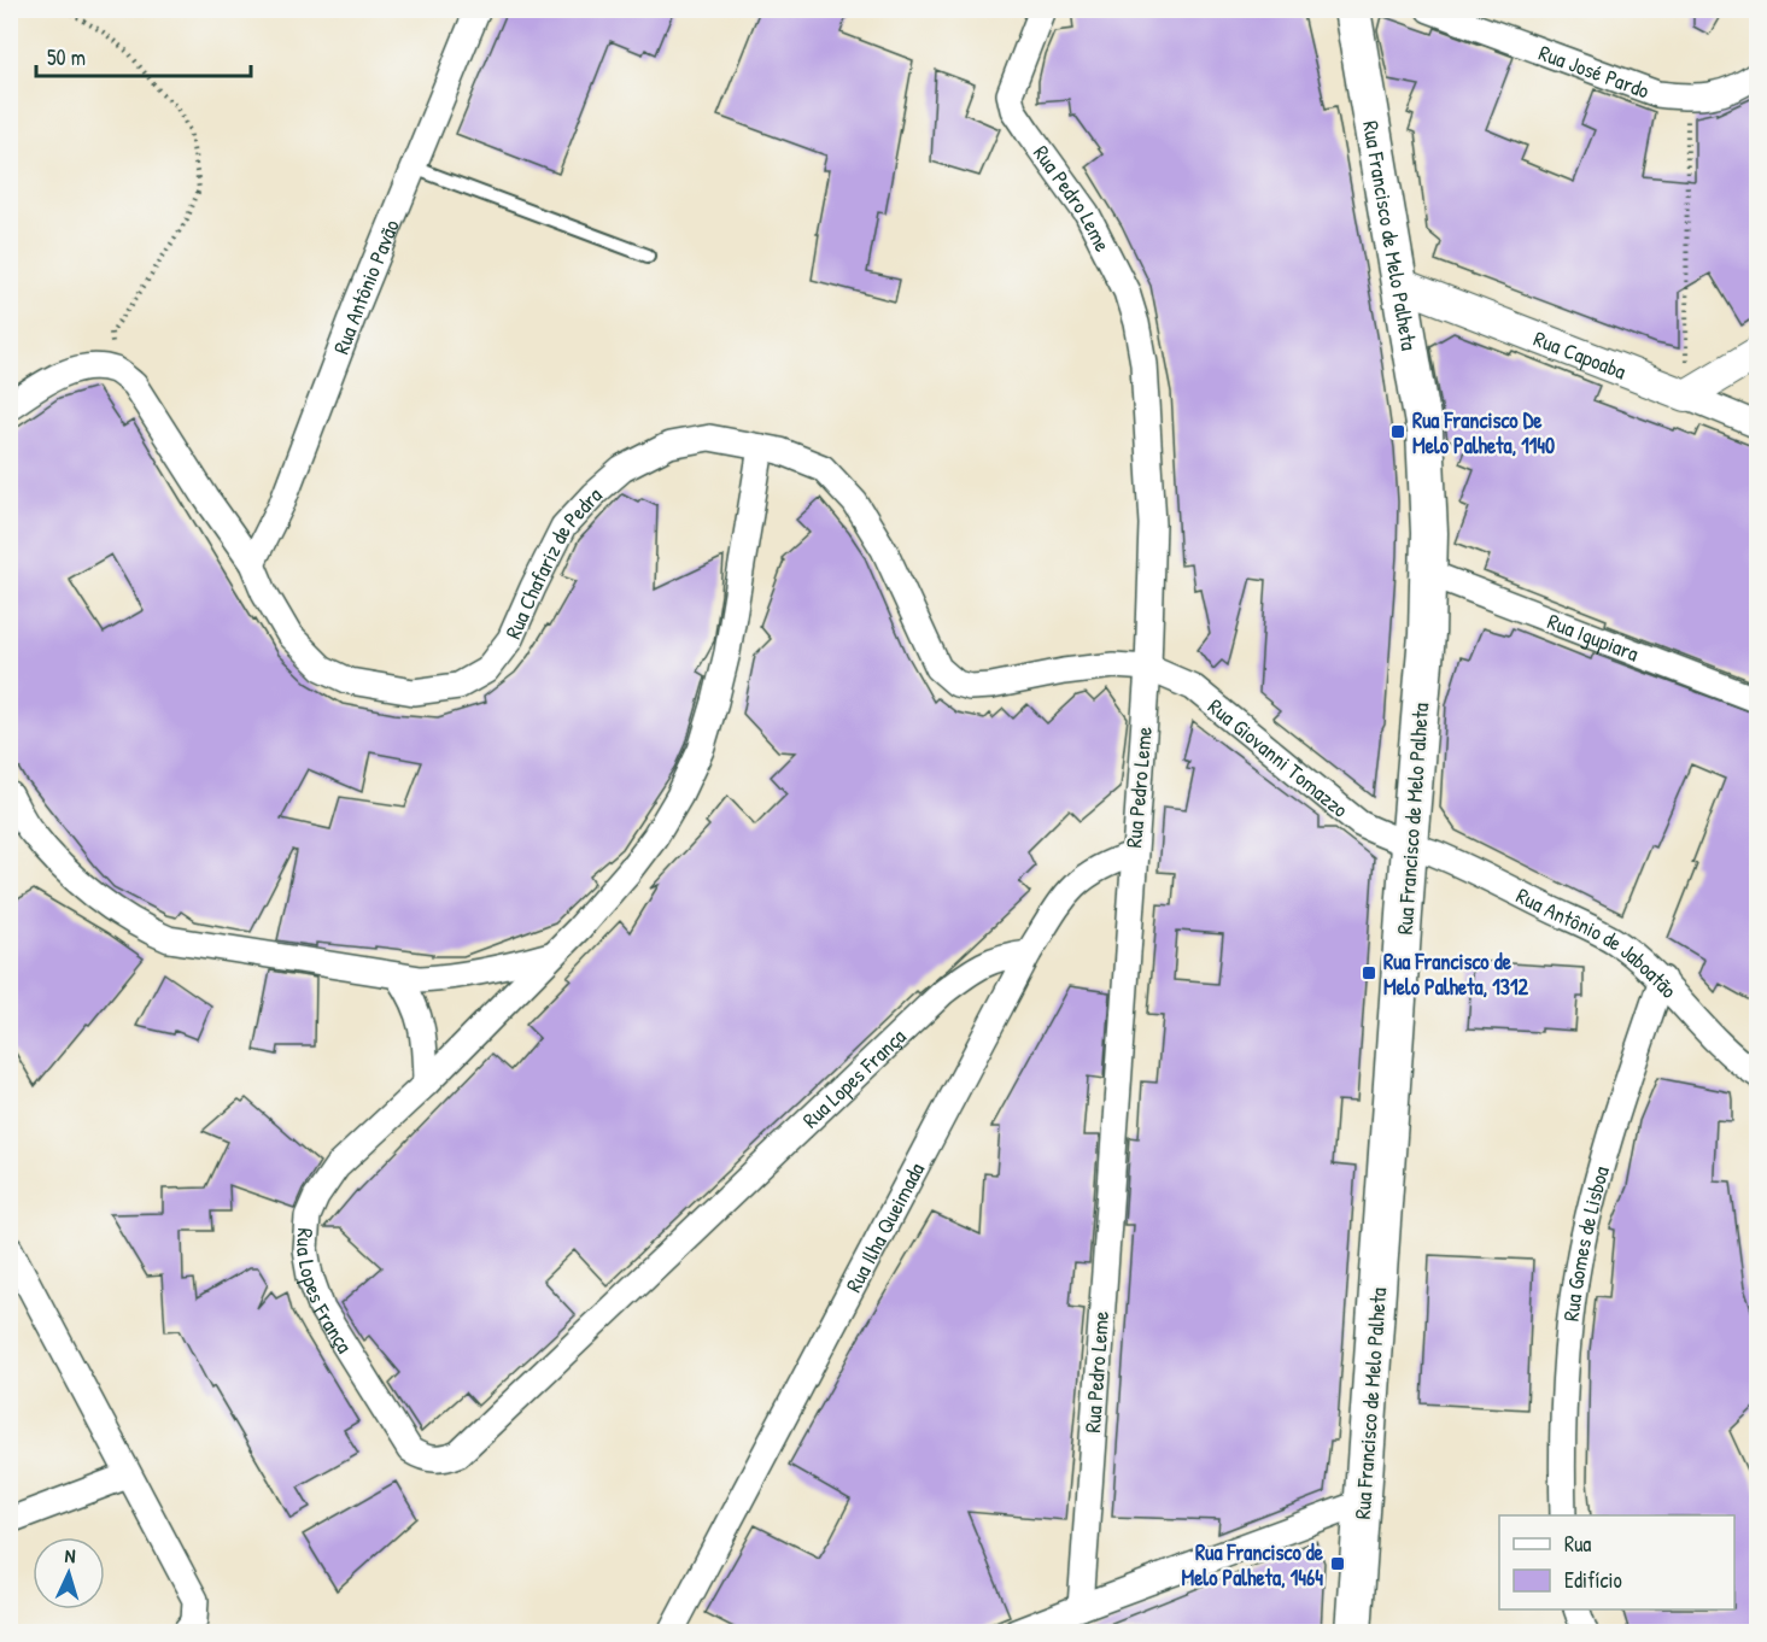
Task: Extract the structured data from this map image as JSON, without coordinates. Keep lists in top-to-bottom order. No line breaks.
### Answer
{"streets":{"main road":["Rua Francisco de Melo Palheta"],"street":["Rua José Pardo","Rua Pedro Leme","Rua Antônio Pavão","Rua Capoaba","Rua Chafariz de Pedra","Rua Igupiara","Rua Giovanni Tomazzo","Rua Antônio de Jaboatão","Rua Lopes França","Rua Ilha Queimada","Rua Gomes de Lisboa"]},"crossings":[["Rua Pedro Leme","Rua Chafariz de Pedra"],["Rua Pedro Leme","Rua Giovanni Tomazzo"],["Rua Pedro Leme","Rua Ilha Queimada"],["Rua Francisco de Melo Palheta","Rua Capoaba"],["Rua Francisco de Melo Palheta","Rua Igupiara"],["Rua Francisco de Melo Palheta","Rua Giovanni Tomazzo"],["Rua Francisco de Melo Palheta","Rua Antônio de Jaboatão"],["Rua Antônio Pavão","Rua Chafariz de Pedra"],["Rua Chafariz de Pedra","Rua Giovanni Tomazzo"],["Rua Chafariz de Pedra","Rua Lopes França"],["Rua Giovanni Tomazzo","Rua Antônio de Jaboatão"],["Rua Antônio de Jaboatão","Rua Gomes de Lisboa"],["Rua Lopes França","Rua Ilha Queimada"]],"places":{"transit":["Rua Francisco De Melo Palheta, 1140","Rua Francisco de Melo Palheta, 1312","Rua Francisco de Melo Palheta, 1464"]},"legend":["Rua","Edifício"],"scale_bar":"50 m","north":"top"}
